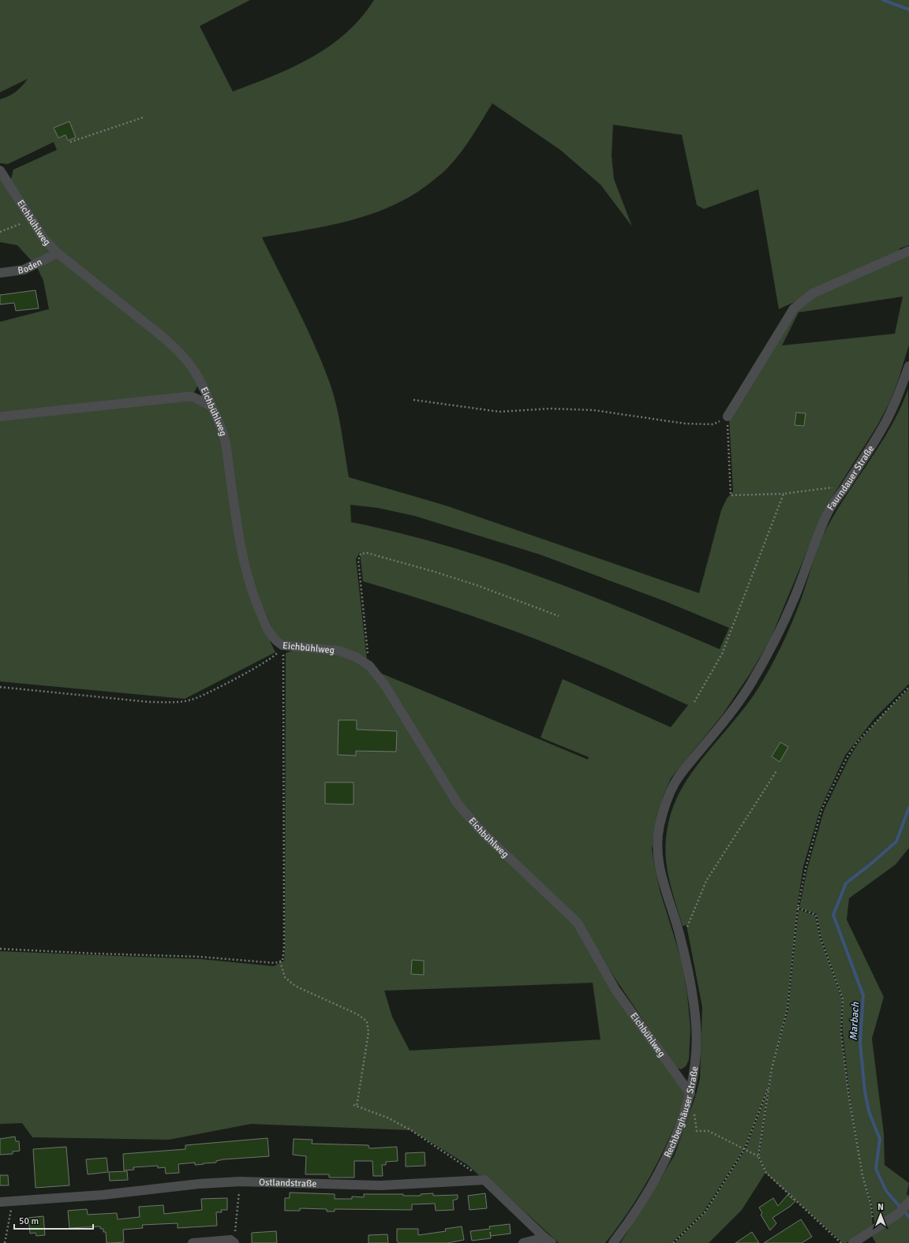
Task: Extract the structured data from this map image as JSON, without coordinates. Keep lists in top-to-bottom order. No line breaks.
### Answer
{"streets":{"street":["Eichbühlweg","Boden","Faurndauer Straße","Rechberghäuser Straße","Ostlandstraße"]},"crossings":[["Eichbühlweg","Boden"],["Eichbühlweg","Rechberghäuser Straße"],["Faurndauer Straße","Rechberghäuser Straße"]],"water":["Marbach"],"scale_bar":"50 m","north":"top"}
